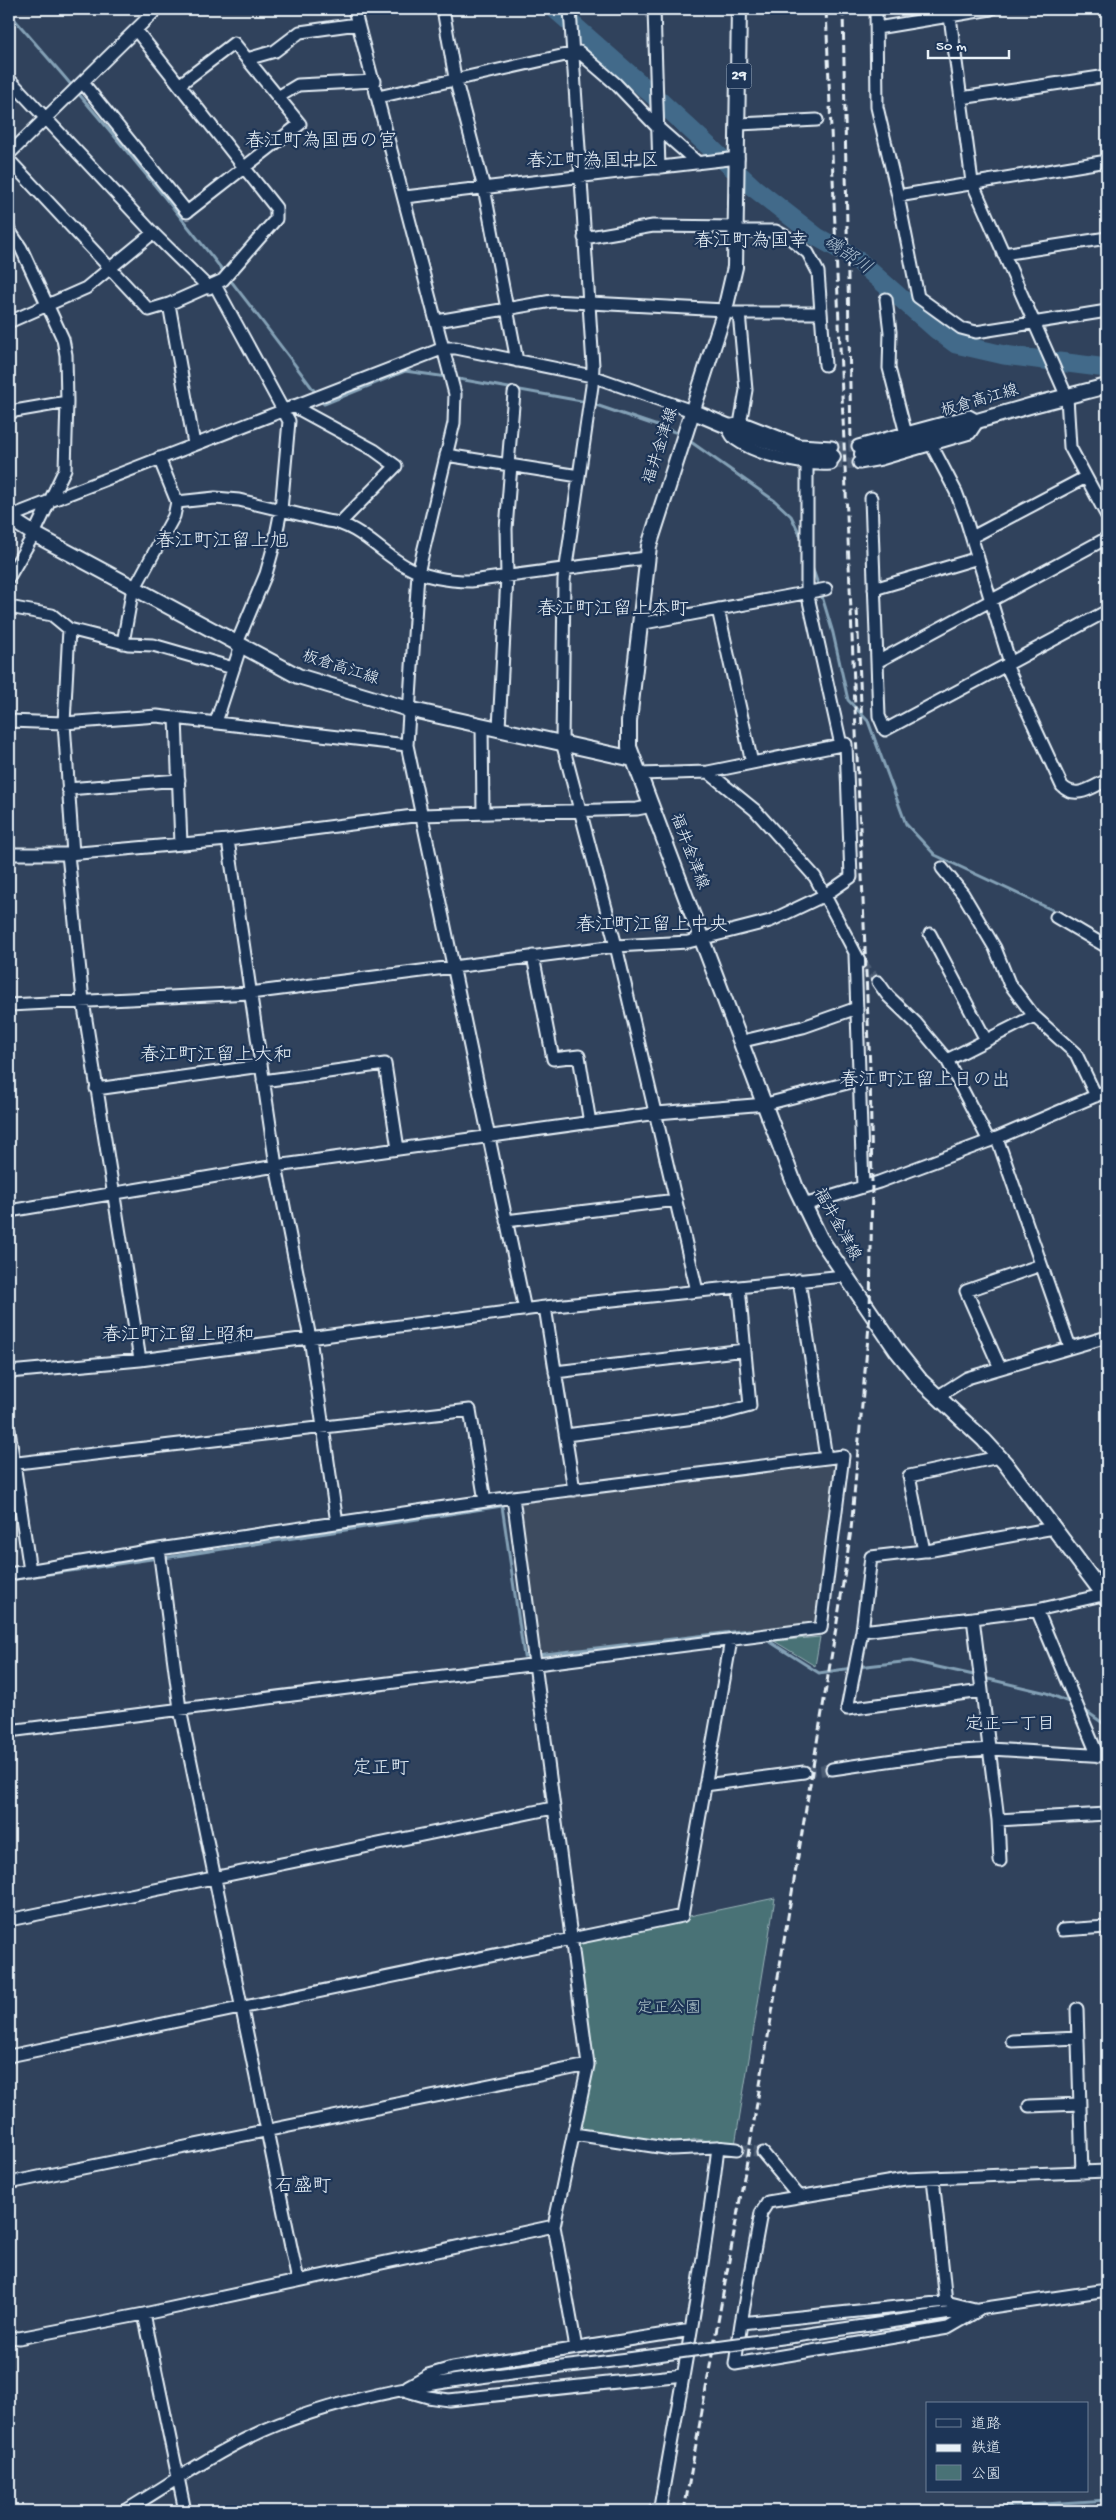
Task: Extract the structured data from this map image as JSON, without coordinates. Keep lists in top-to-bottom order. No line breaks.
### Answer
{"streets":{"main road":["29","板倉高江線","福井金津線"]},"crossings":[["板倉高江線","福井金津線"]],"districts":["春江町為国西の宮","春江町為国中区","春江町為国幸","春江町江留上旭","春江町江留上本町","春江町江留上中央","春江町江留上大和","春江町江留上日の出","春江町江留上昭和","定正一丁目","定正町","石盛町"],"water":["磯部川"],"parks":["定正公園"],"legend":["道路","鉄道","公園"],"scale_bar":"50 m"}
